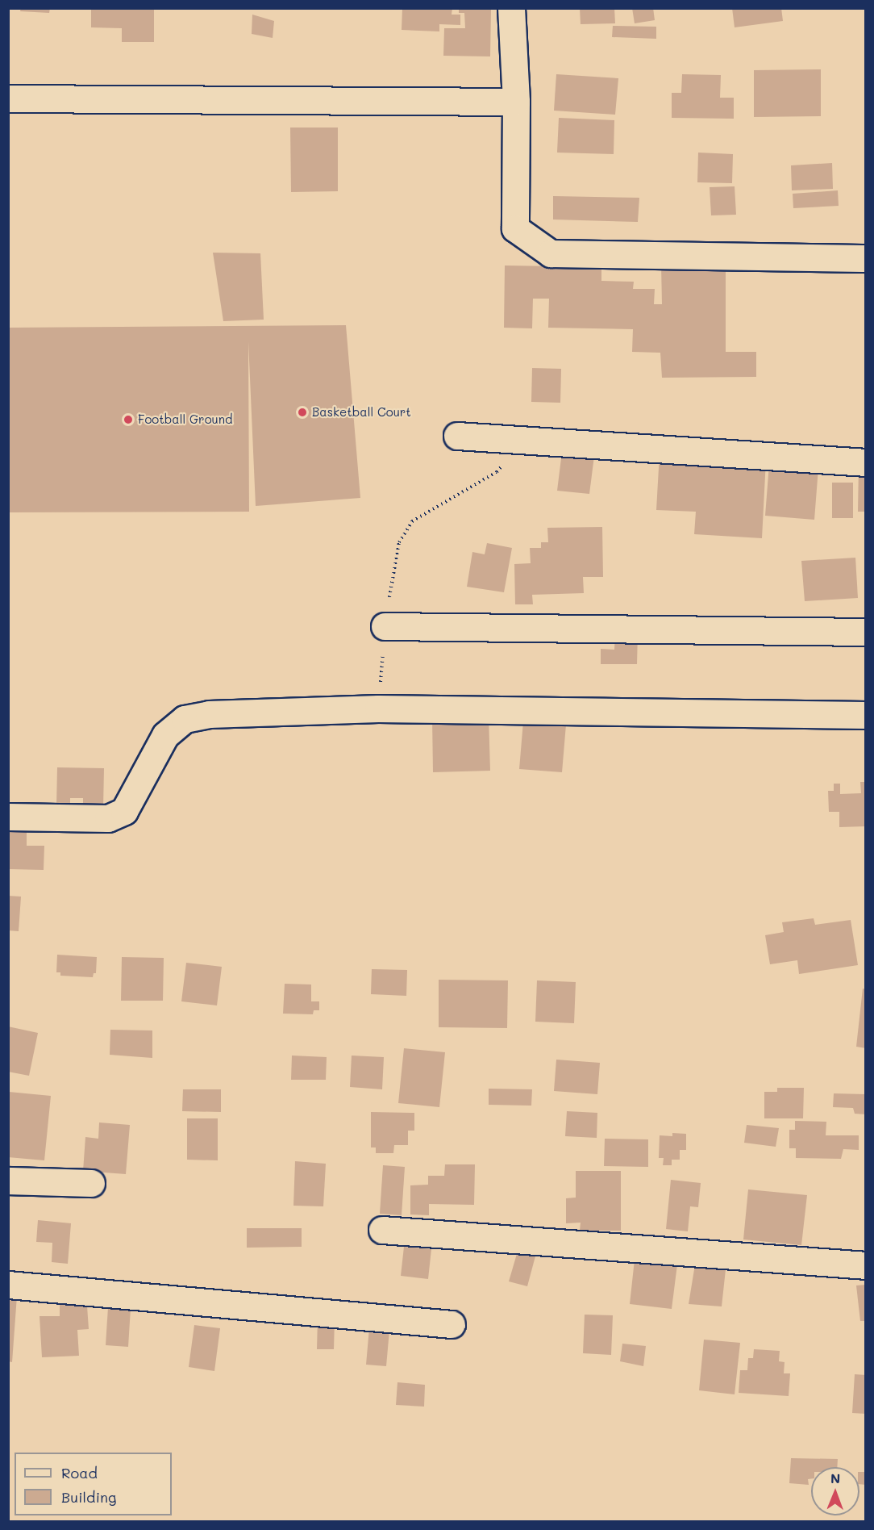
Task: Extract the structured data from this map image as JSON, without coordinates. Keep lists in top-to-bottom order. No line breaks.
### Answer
{"places":["Basketball Court","Football Ground"],"legend":["Road","Building"],"north":"top"}
